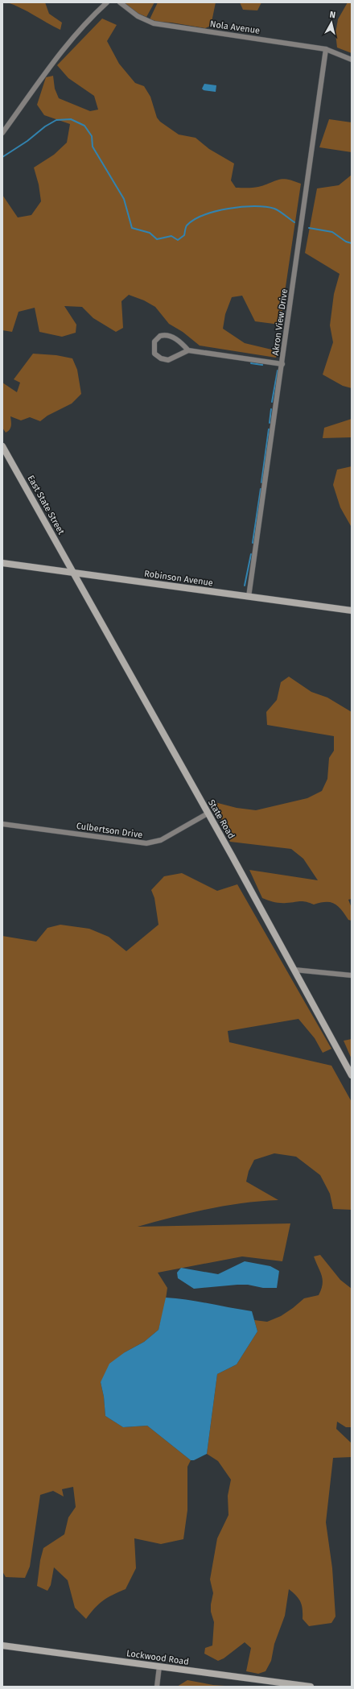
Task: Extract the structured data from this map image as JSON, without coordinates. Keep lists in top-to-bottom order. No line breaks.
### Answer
{"streets":{"street":["Nola Avenue","Akron View Drive","East State Street","Robinson Avenue","State Road","Culbertson Drive","Lockwood Road"]},"crossings":[["Nola Avenue","Akron View Drive"],["Akron View Drive","Robinson Avenue"],["East State Street","Robinson Avenue"],["East State Street","State Road"],["Robinson Avenue","State Road"],["State Road","Culbertson Drive"]],"north":"top"}
